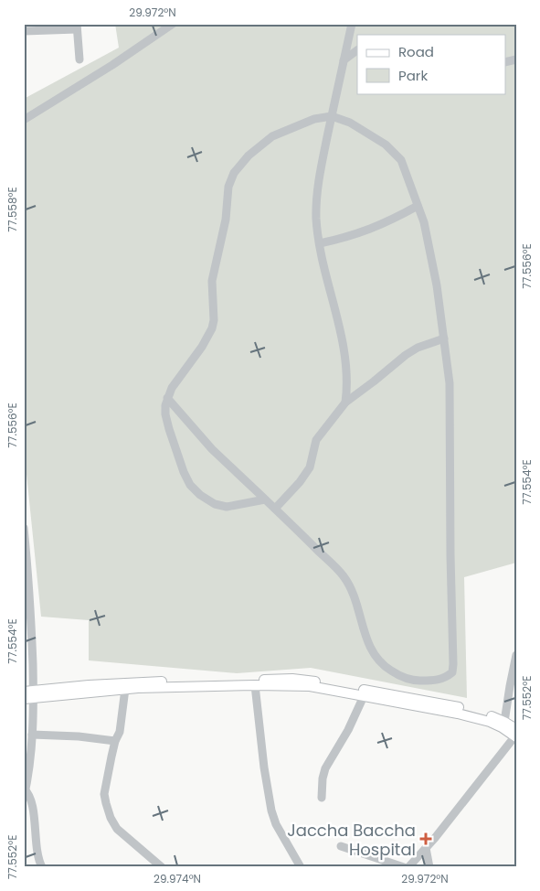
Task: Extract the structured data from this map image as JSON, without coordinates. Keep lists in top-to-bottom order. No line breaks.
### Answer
{"places":{"health":["Jaccha Baccha Hospital"]},"legend":["Road","Park"],"coordinates":["29.972°N","77.558°E","77.556°E","77.554°E","77.552°E","29.974°N"]}
